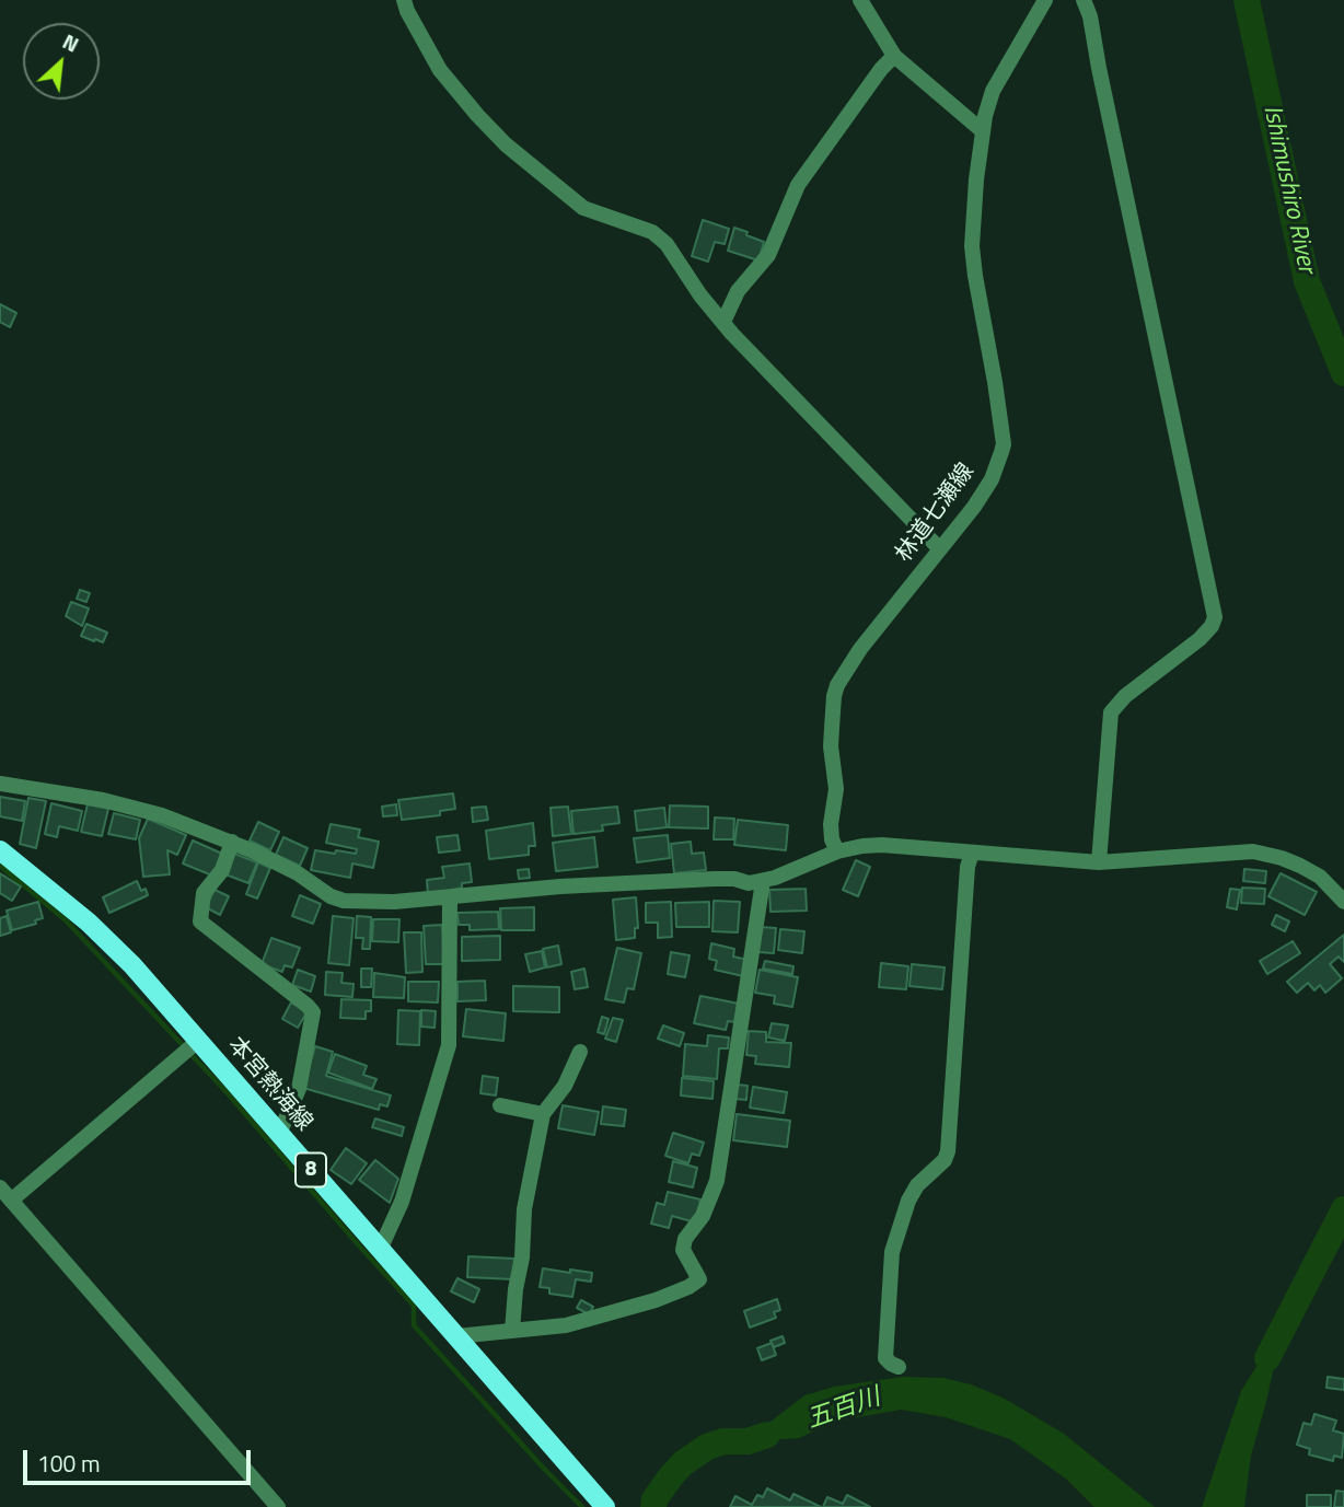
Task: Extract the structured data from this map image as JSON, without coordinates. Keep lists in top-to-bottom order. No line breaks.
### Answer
{"streets":{"main road":["本宮熱海線","8"],"street":["林道七瀬線"]},"water":["Ishimushiro River","五百川"],"scale_bar":"100 m","north":"top right"}
